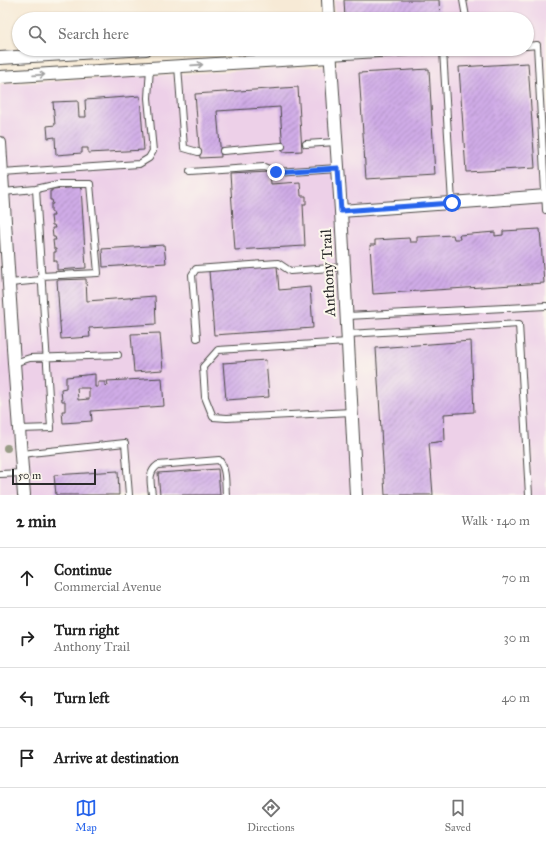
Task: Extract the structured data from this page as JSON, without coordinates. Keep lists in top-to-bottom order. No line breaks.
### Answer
{"streets":{"street":["Anthony Trail"]},"scale_bar":"50 m","page":{"search":"Search here","scale":"50 m","heading":["2 min","Walk · 140 m"],"list":[["Continue","Commercial Avenue","70 m"],["Turn right","Anthony Trail","30 m"],["Turn left","40 m"],"Arrive at destination"],"nav":["Map","Directions","Saved"]}}
